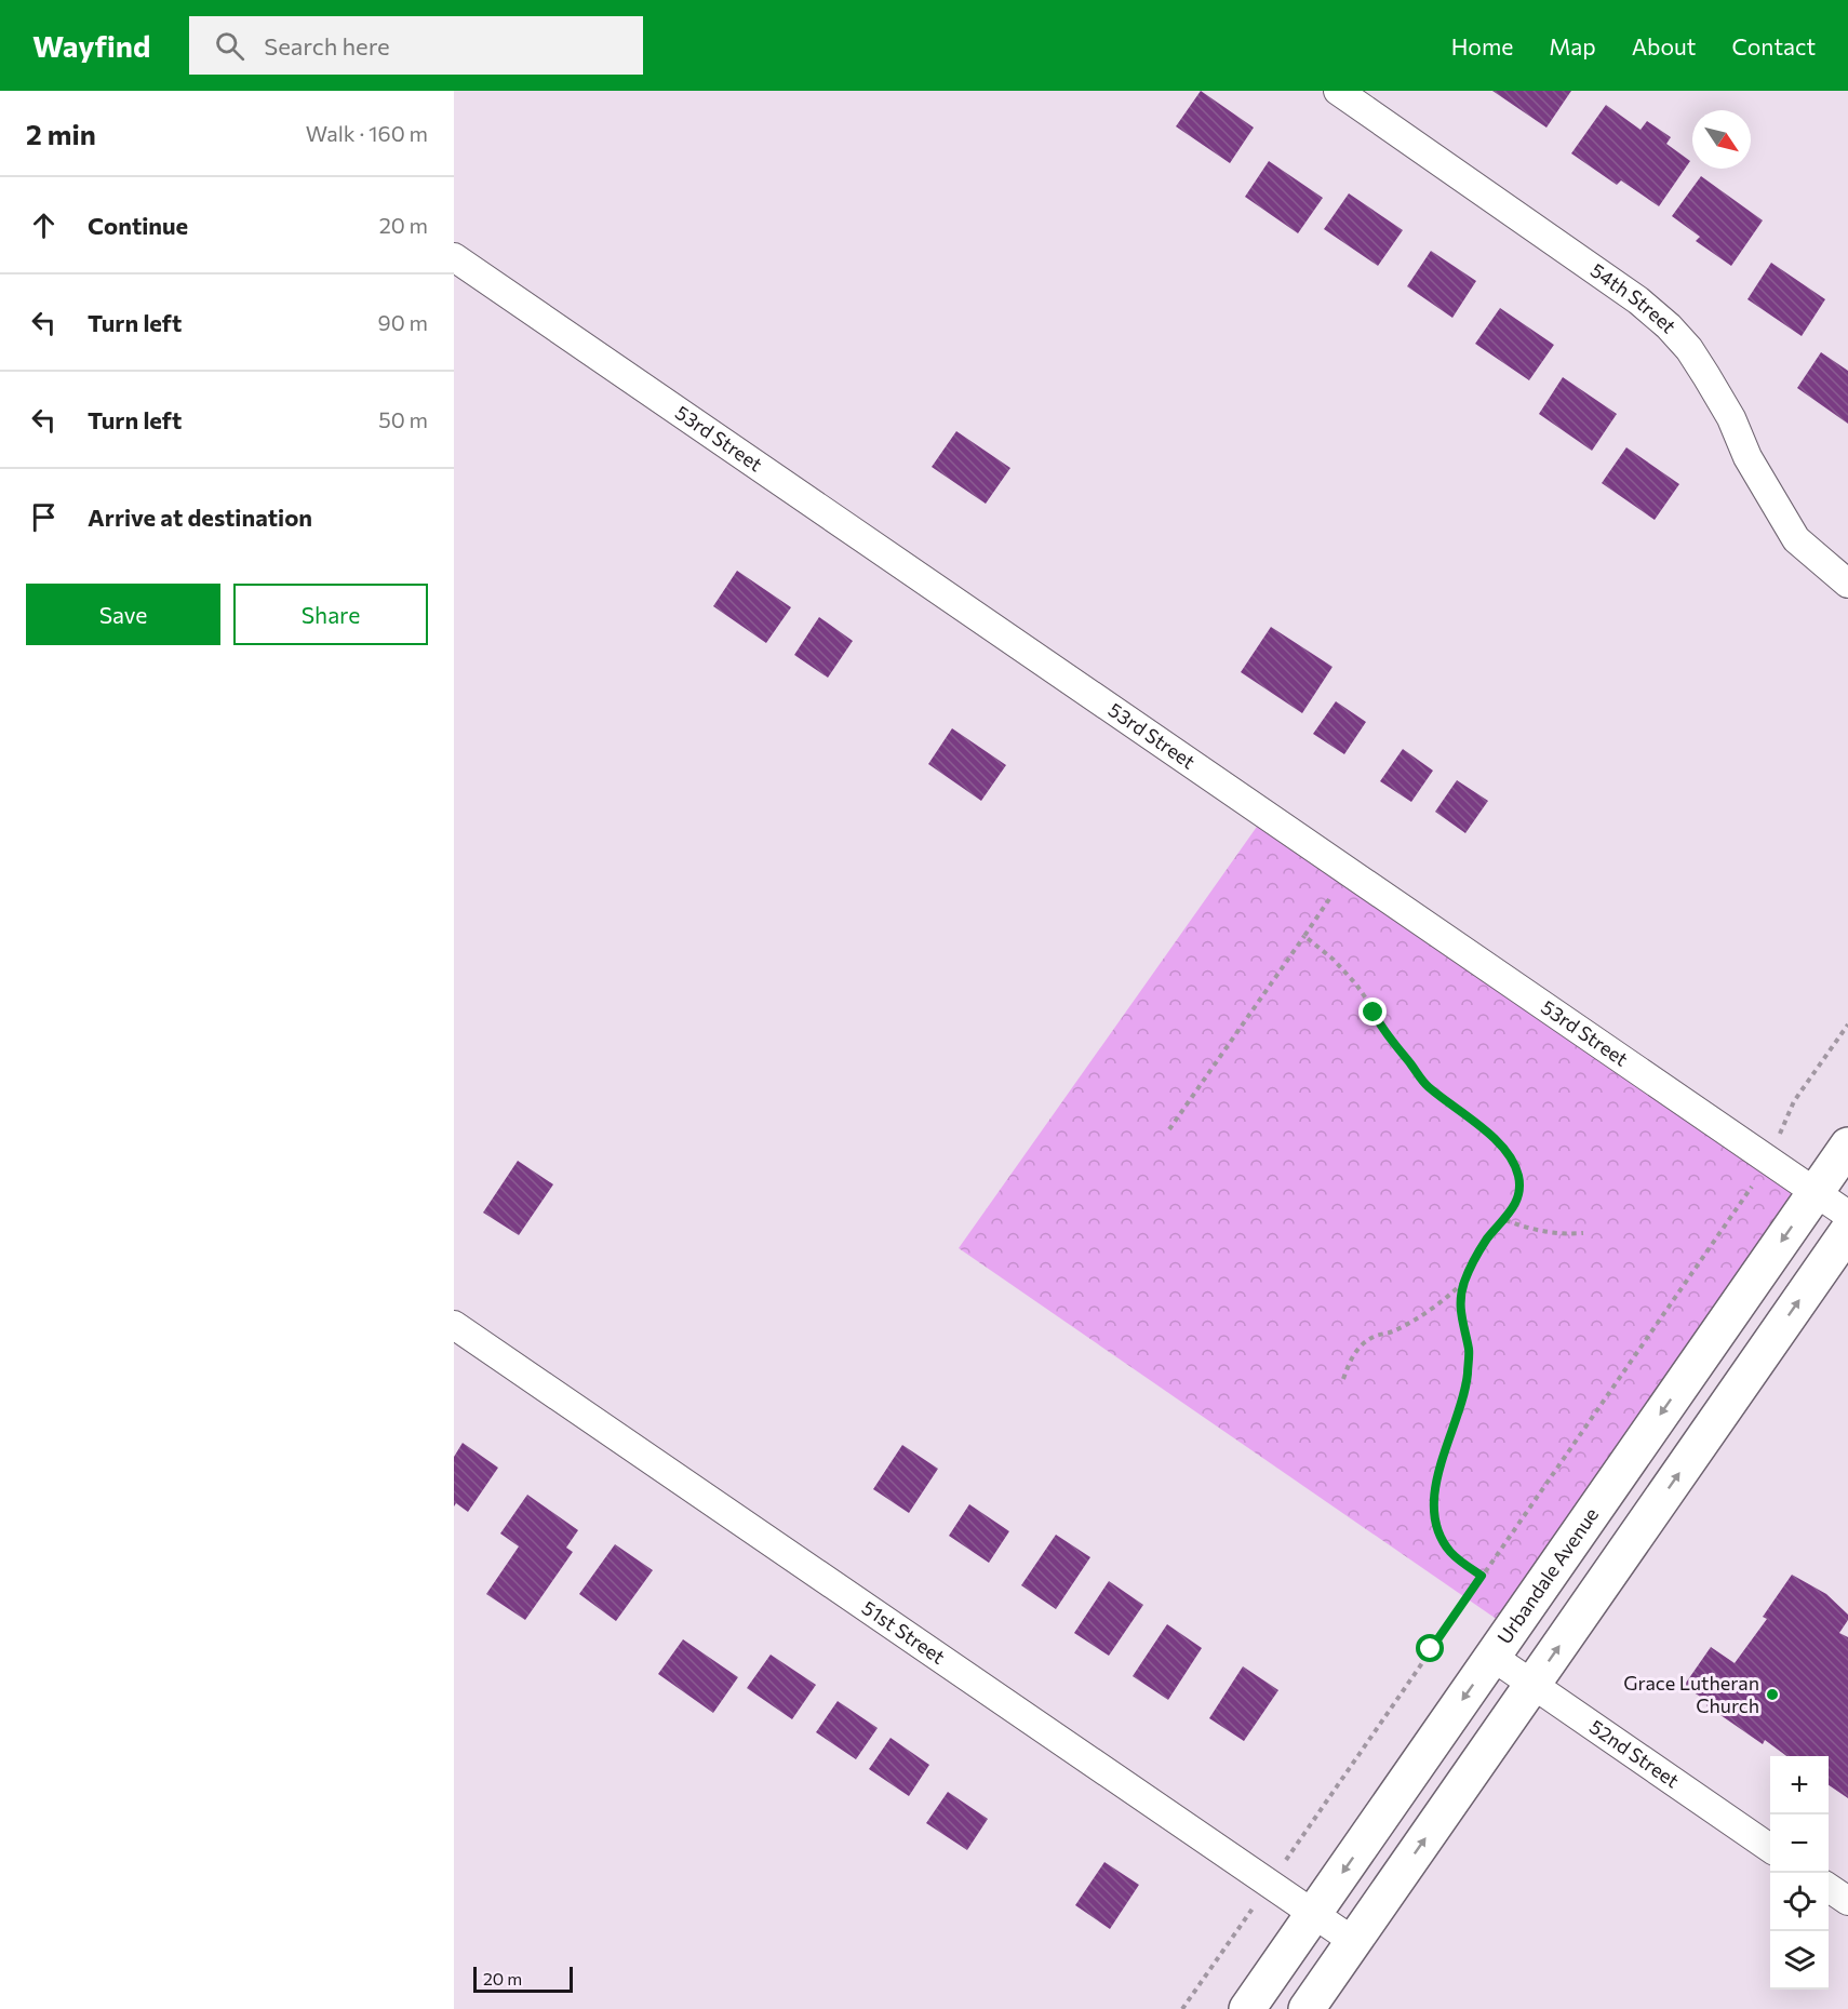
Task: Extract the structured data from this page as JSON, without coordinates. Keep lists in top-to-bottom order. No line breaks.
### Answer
{"streets":{"street":["54th Street","53rd Street","Urbandale Avenue","51st Street","52nd Street"]},"crossings":[["53rd Street","Urbandale Avenue"],["Urbandale Avenue","51st Street"],["Urbandale Avenue","52nd Street"]],"places":["Grace Lutheran Church"],"scale_bar":"20 m","north":"bottom right","page":{"header":"Wayfind","search":"Search here","nav":["Home","Map","About","Contact"],"heading":["2 min","Walk · 160 m"],"list":[["Continue","20 m"],["Turn left","90 m"],["Turn left","50 m"],"Arrive at destination"],"buttons":["Save","Share"],"map_buttons":["+","−"],"scale":"20 m"}}
